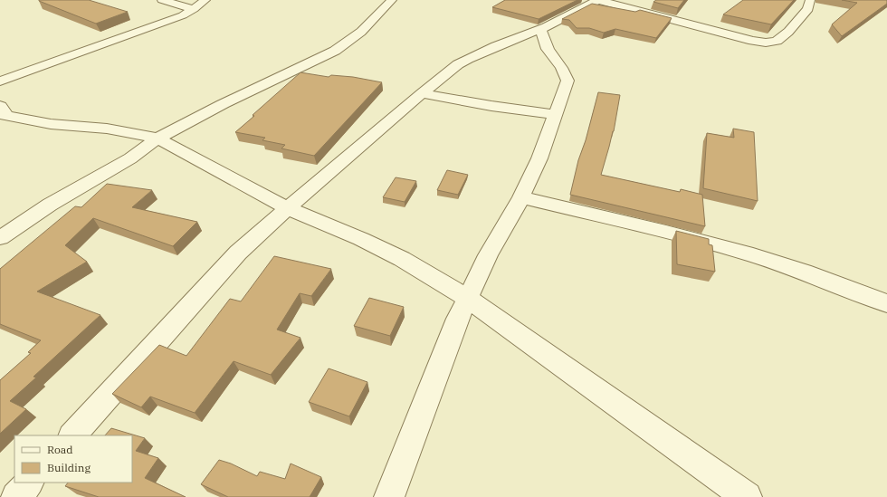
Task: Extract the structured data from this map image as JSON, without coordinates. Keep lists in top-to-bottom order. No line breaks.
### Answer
{"legend":["Road","Building"]}
